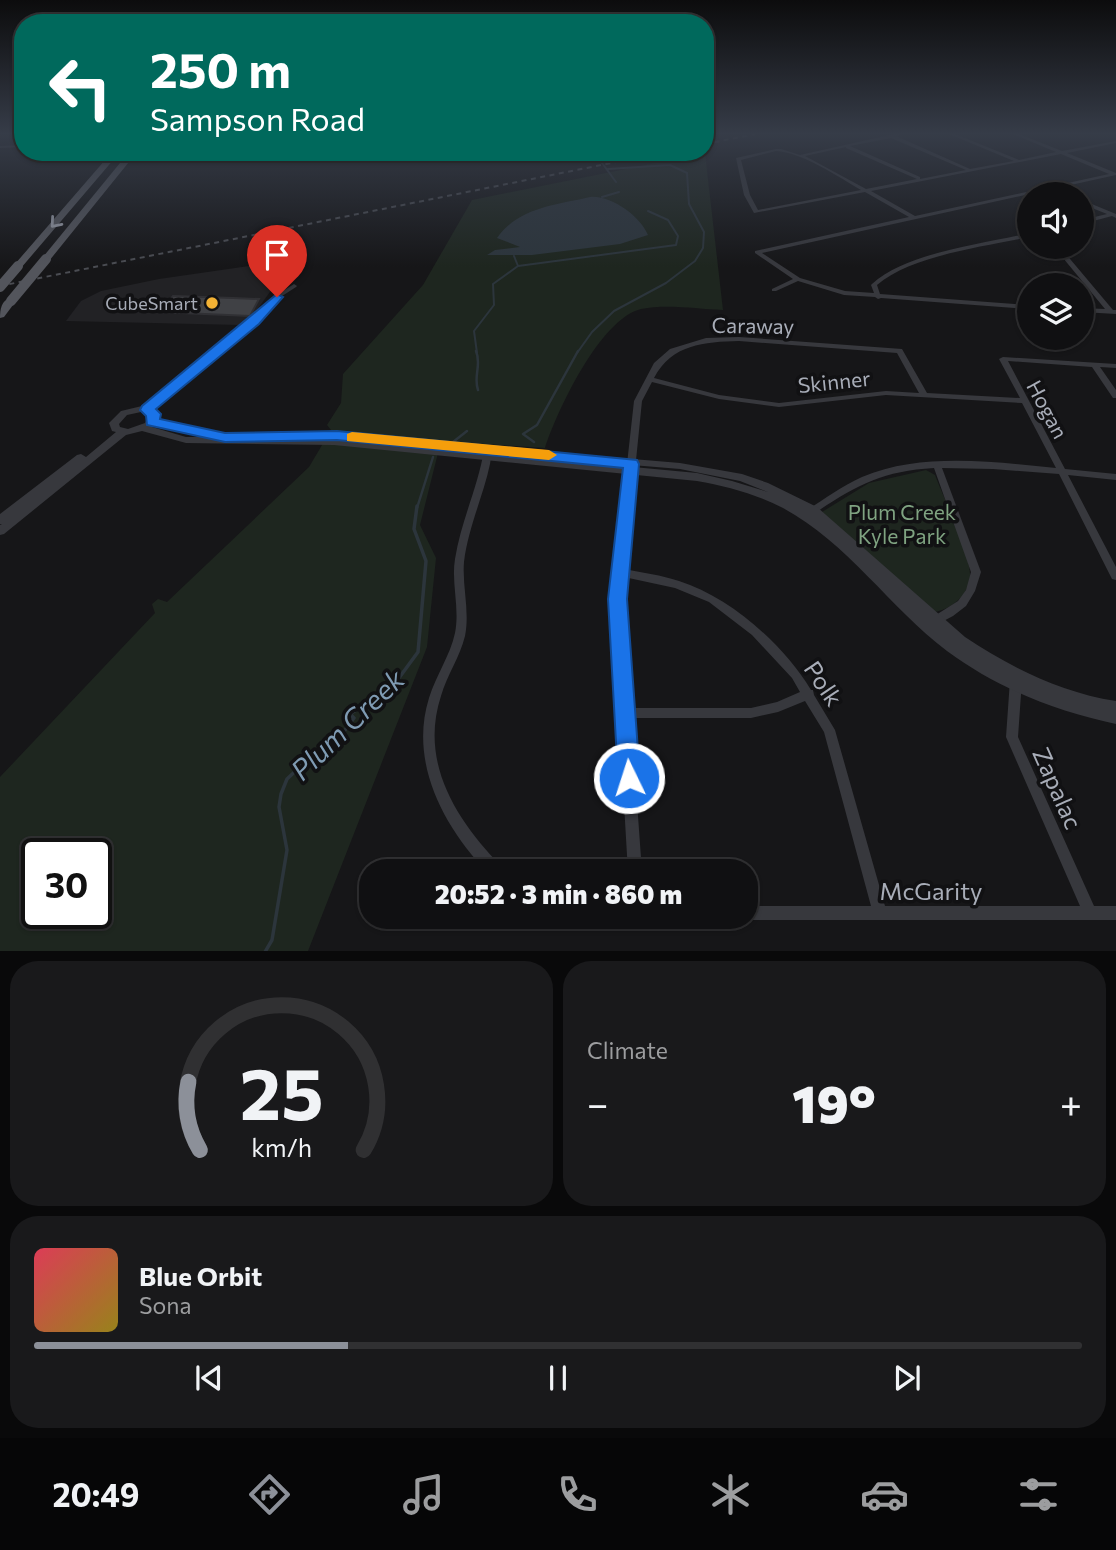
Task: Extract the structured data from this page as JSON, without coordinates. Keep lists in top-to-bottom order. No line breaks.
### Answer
{"streets":{"street":["Caraway","Skinner","Hogan","Polk","Zapalac","McGarity"]},"crossings":[["Caraway","Skinner"],["Caraway","Polk"],["Skinner","Hogan"],["Polk","McGarity"],["Zapalac","McGarity"]],"water":["Plum Creek"],"parks":["Plum Creek Kyle Park"],"places":["CubeSmart"],"page":{"turn":["250 m","Sampson Road"],"limit":"30","trip":"20:52 · 3 min · 860 m","tile":"Climate","heat":["−","19°","+"],"song":["Blue Orbit","Sona"],"tabs":"20:49","gauge":["25","km/h"]}}
